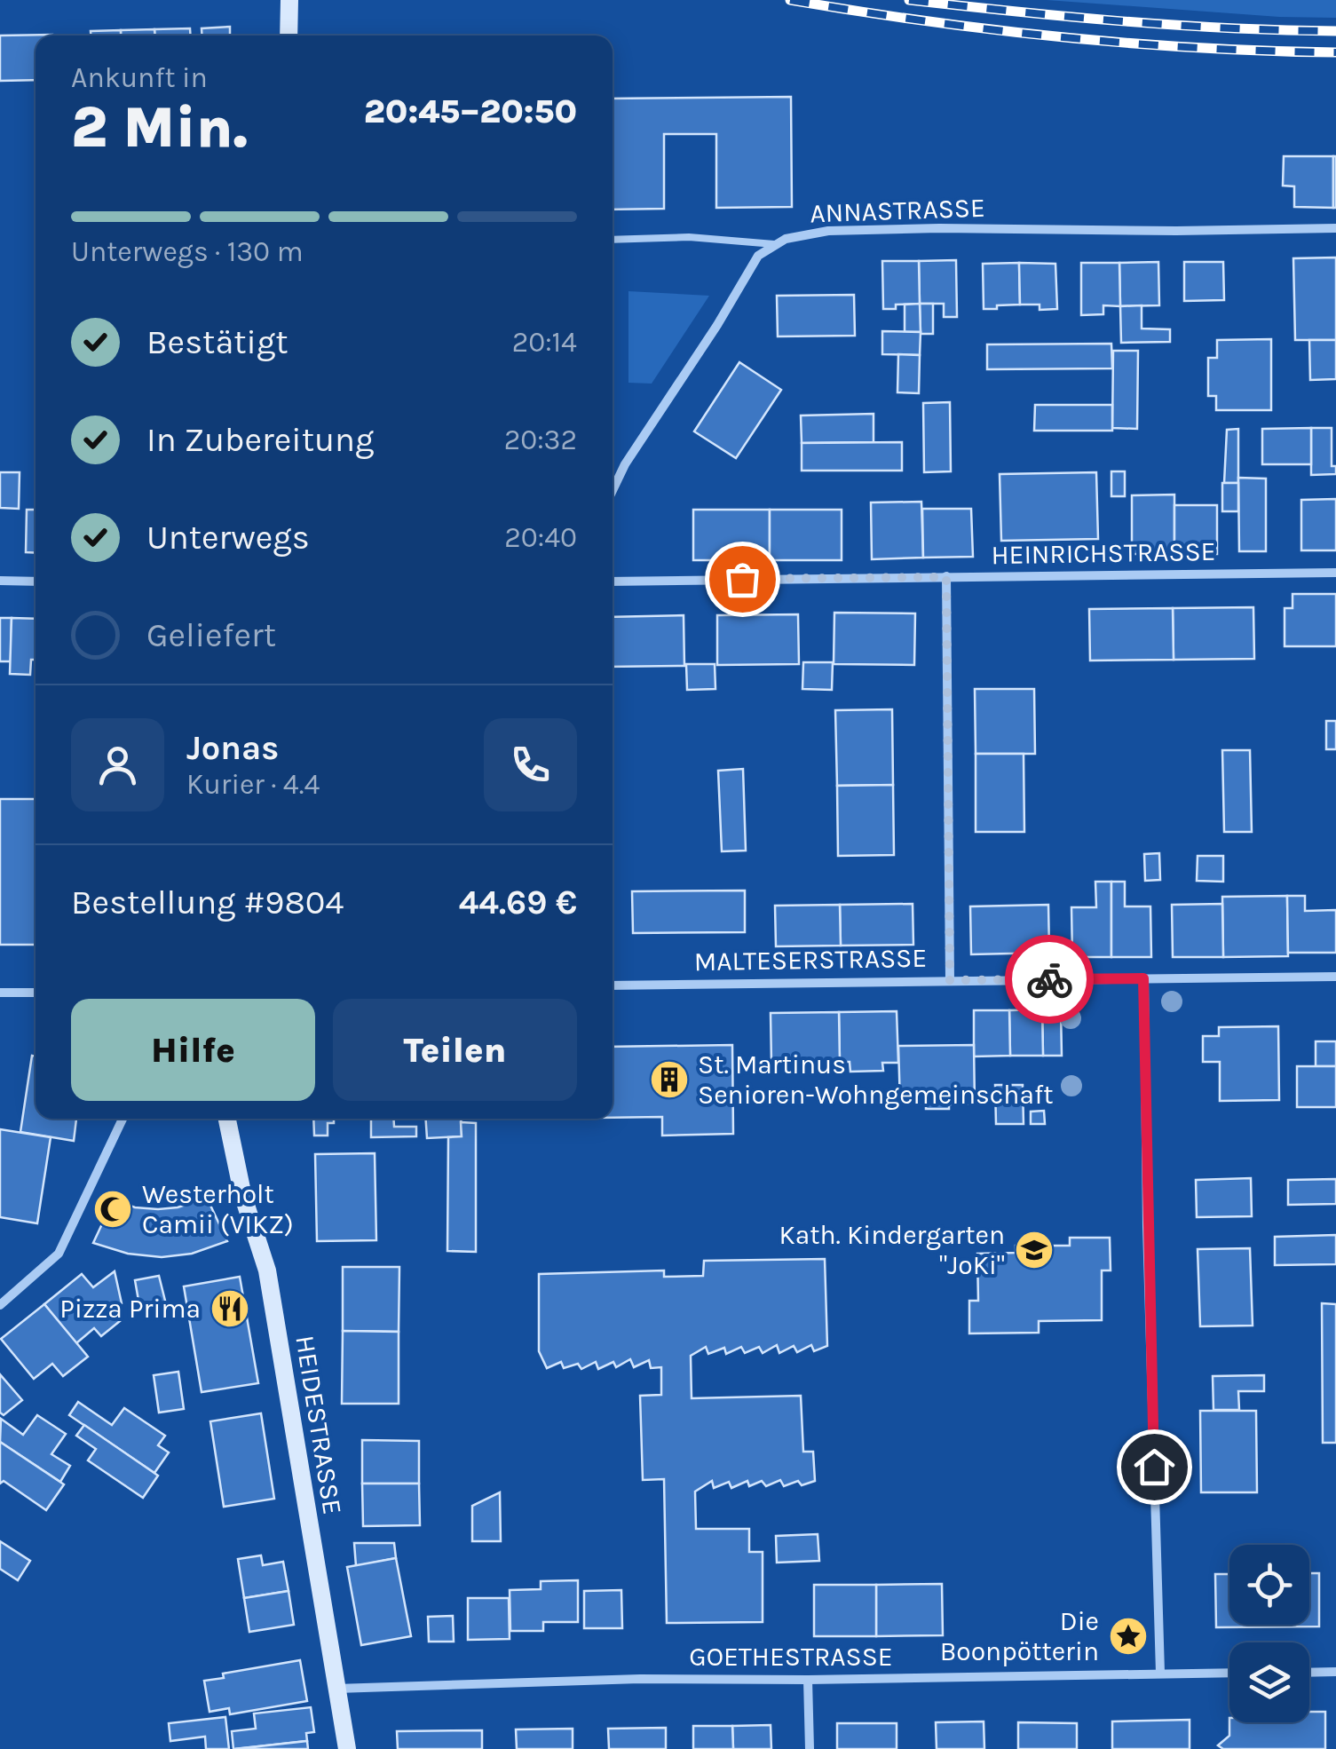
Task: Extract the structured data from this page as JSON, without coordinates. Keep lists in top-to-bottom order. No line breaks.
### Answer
{"streets":{"main road":["HEIDESTRASSE"],"street":["ANNASTRASSE","HEINRICHSTRASSE","MALTESERSTRASSE","GOETHESTRASSE"]},"crossings":[["HEIDESTRASSE","GOETHESTRASSE"]],"places":{"building":["St. Martinus Senioren-Wohngemeinschaft"],"mosque":["Westerholt Camii (VIKZ)"],"school or university":["Kath. Kindergarten \"JoKi\""],"restaurant":["Pizza Prima"],"place":["Die Boonpötterin"]},"page":{"heading":["2 Min.","Ankunft in","20:45–20:50"],"panel":["Jonas","Kurier · 4.4","Bestellung #9804","44.69 €"],"bar":"Unterwegs · 130 m","list":[["Bestätigt","20:14"],["In Zubereitung","20:32"],["Unterwegs","20:40"],"Geliefert"],"buttons":["Hilfe","Teilen"]}}
